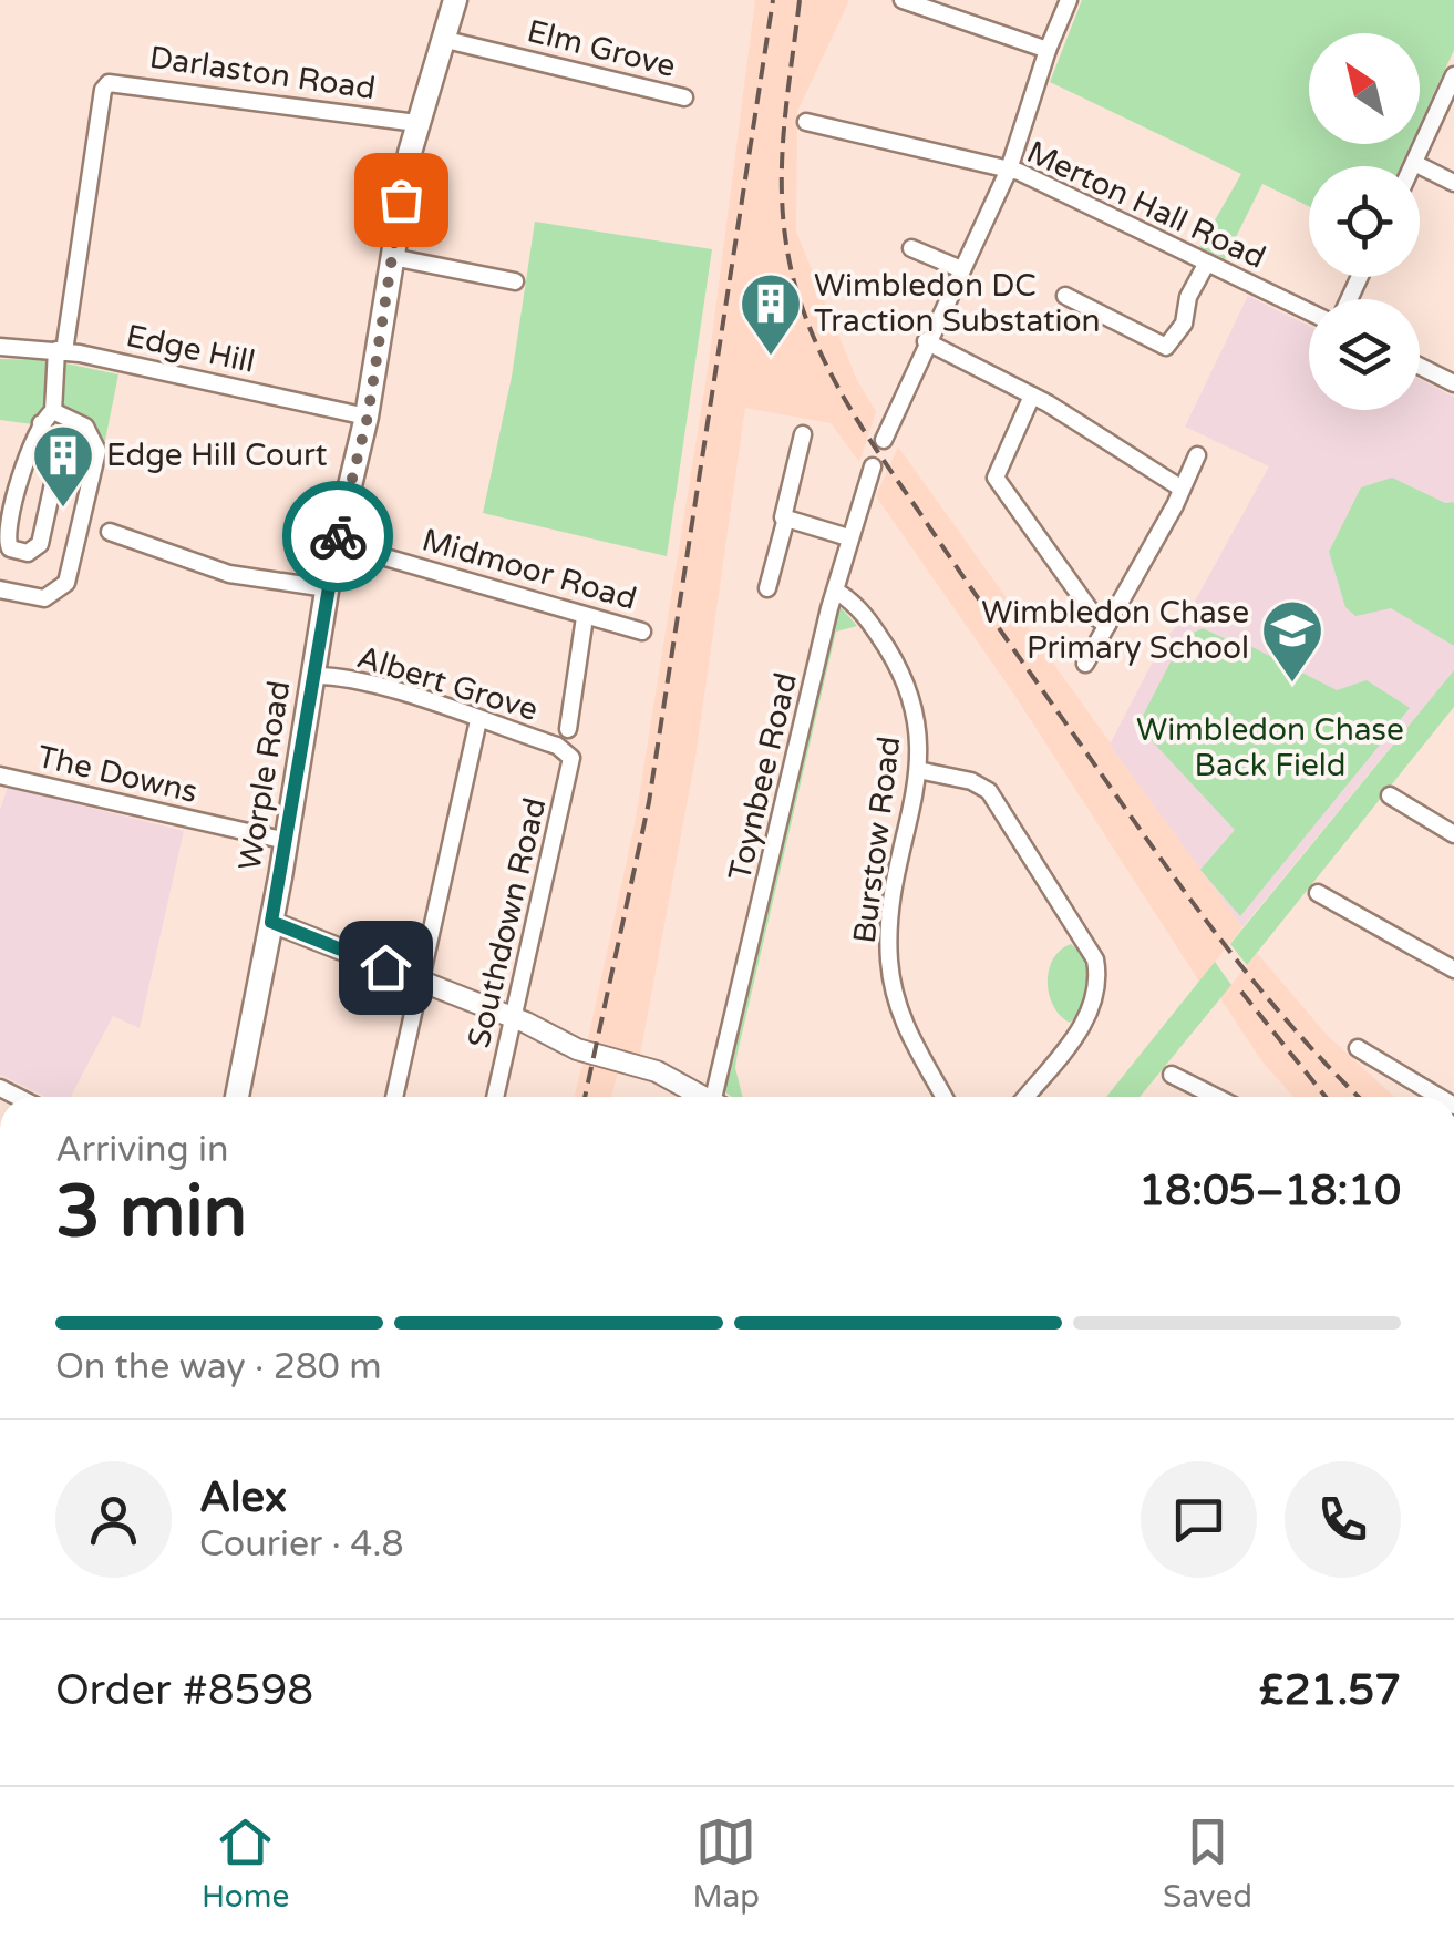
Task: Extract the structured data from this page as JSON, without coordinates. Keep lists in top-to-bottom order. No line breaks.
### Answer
{"streets":{"main road":["Worple Road"],"street":["Elm Grove","Darlaston Road","Merton Hall Road","Edge Hill","Midmoor Road","Albert Grove","The Downs","Toynbee Road","Burstow Road","Southdown Road"]},"crossings":[["Elm Grove","Worple Road"],["Darlaston Road","Edge Hill"],["Darlaston Road","Worple Road"],["Edge Hill","Worple Road"],["Midmoor Road","Worple Road"],["Albert Grove","Worple Road"],["Albert Grove","Southdown Road"],["The Downs","Worple Road"],["Toynbee Road","Burstow Road"]],"parks":["Wimbledon Chase Back Field"],"places":{"building":["Wimbledon DC Traction Substation","Edge Hill Court"],"school or university":["Wimbledon Chase Primary School"]},"north":"top left","page":{"heading":["3 min","Arriving in","18:05–18:10"],"panel":["Alex","Courier · 4.8","Order #8598","£21.57"],"bar":"On the way · 280 m","tabs":["Home","Map","Saved"]}}
